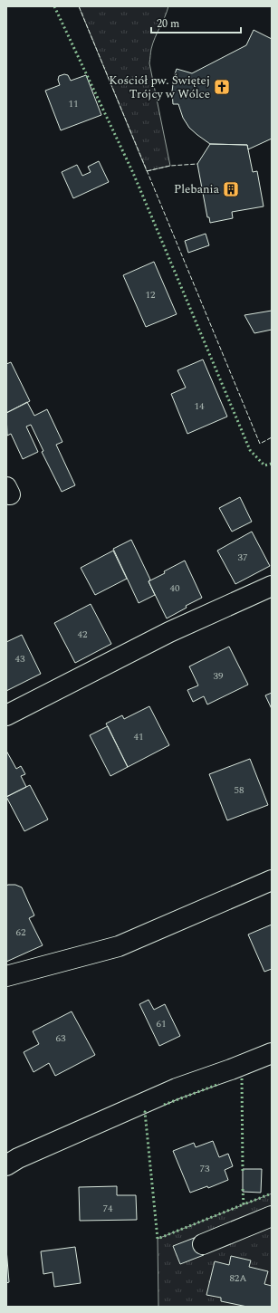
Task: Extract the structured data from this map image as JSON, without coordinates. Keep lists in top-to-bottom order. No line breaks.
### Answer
{"places":{"church":["Kościół pw. Świętej Trójcy w Wólce"],"building":["Plebania"]},"house_numbers":["11","12","14","37","40","42","43","39","41","58","62","61","63","73","74","82A"],"scale_bar":"20 m"}
